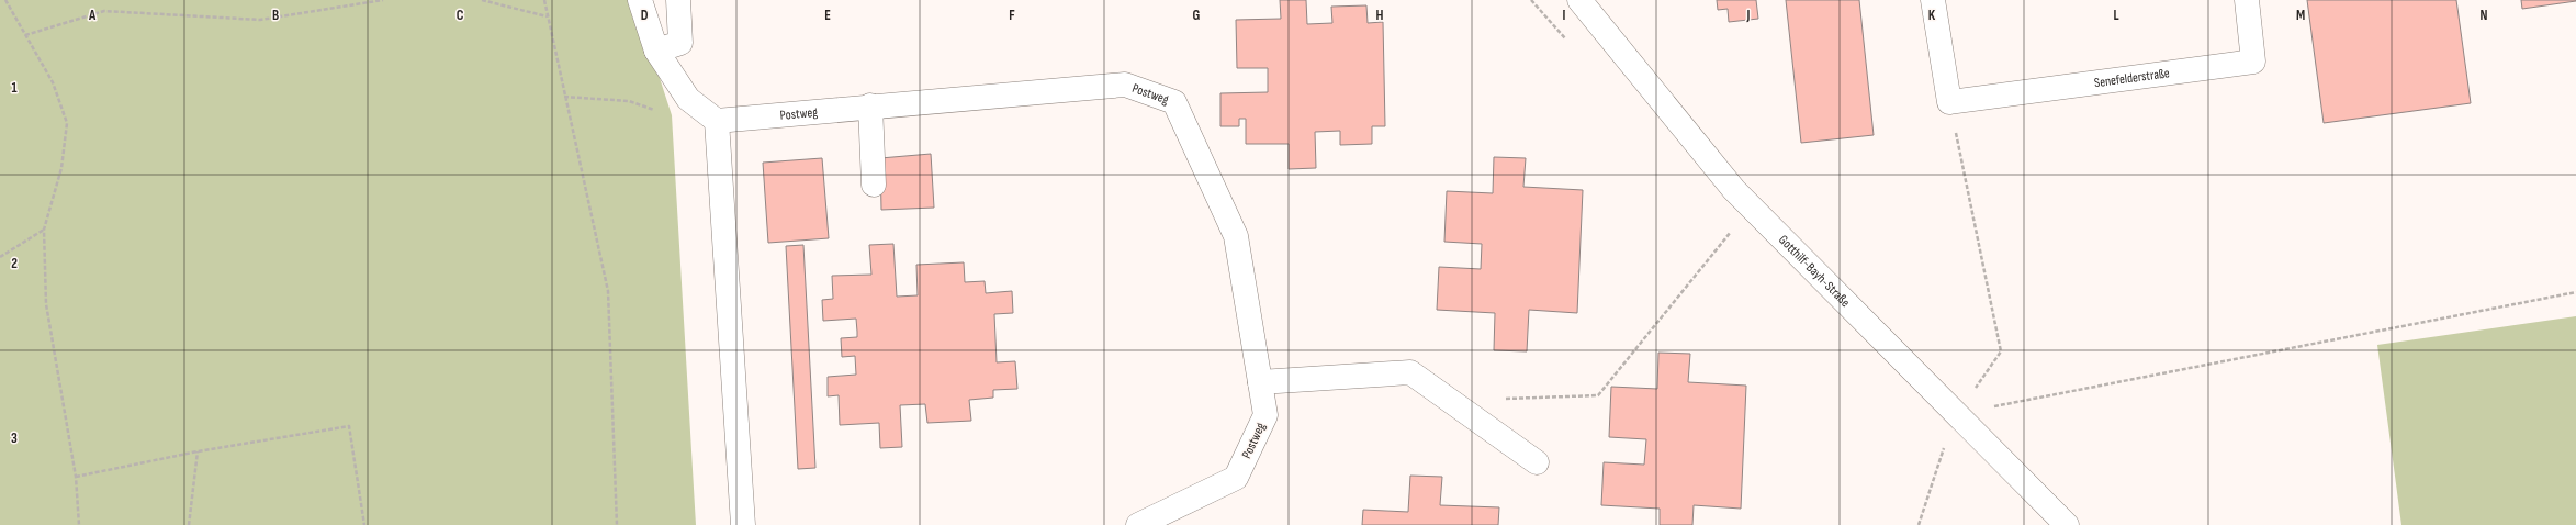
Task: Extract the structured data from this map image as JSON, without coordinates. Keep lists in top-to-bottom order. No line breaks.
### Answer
{"streets":{"street":["Senefelderstraße","Postweg","Gotthilf-Bayh-Straße"]},"grid":{"columns":["A","B","C","D","E","F","G","H","I","J","K","L","M","N"],"rows":["1","2","3"]}}
